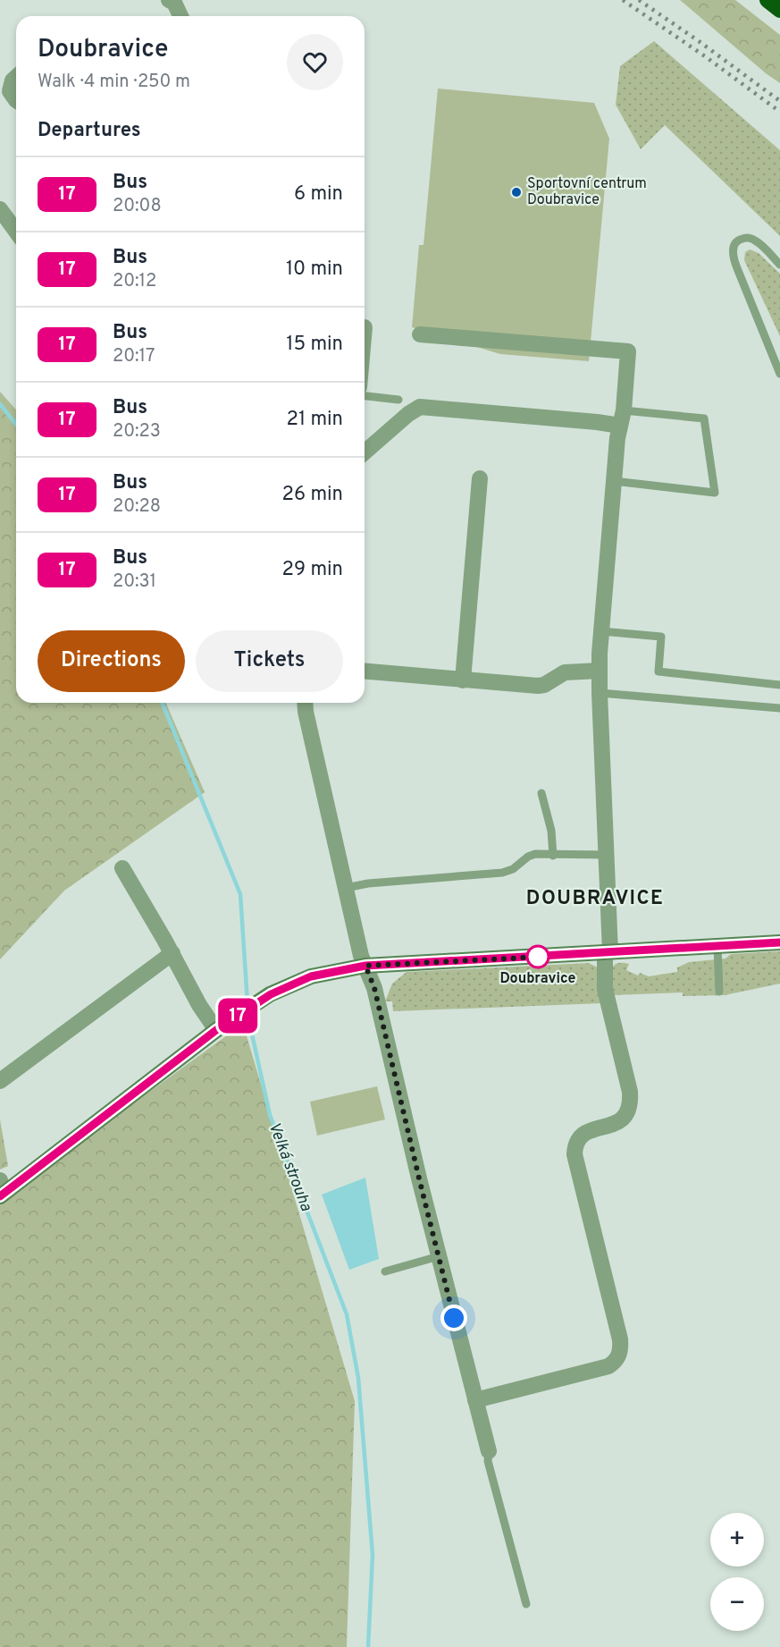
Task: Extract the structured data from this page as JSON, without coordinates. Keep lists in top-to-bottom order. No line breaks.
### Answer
{"districts":["DOUBRAVICE"],"water":["Velká strouha"],"places":["Sportovní centrum Doubravice","Doubravice"],"lines":["bus line 17"],"page":{"on_map":"17","heading":[["Doubravice","Walk · 4 min · 250 m"],"Departures"],"list":[{"mark":"17","name":"Bus","note":"20:08","value":"6 min"},{"mark":"17","name":"Bus","note":"20:12","value":"10 min"},{"mark":"17","name":"Bus","note":"20:17","value":"15 min"},{"mark":"17","name":"Bus","note":"20:23","value":"21 min"},{"mark":"17","name":"Bus","note":"20:28","value":"26 min"},{"mark":"17","name":"Bus","note":"20:31","value":"29 min"}],"buttons":["Directions","Tickets"],"map_buttons":["+","−"]}}
